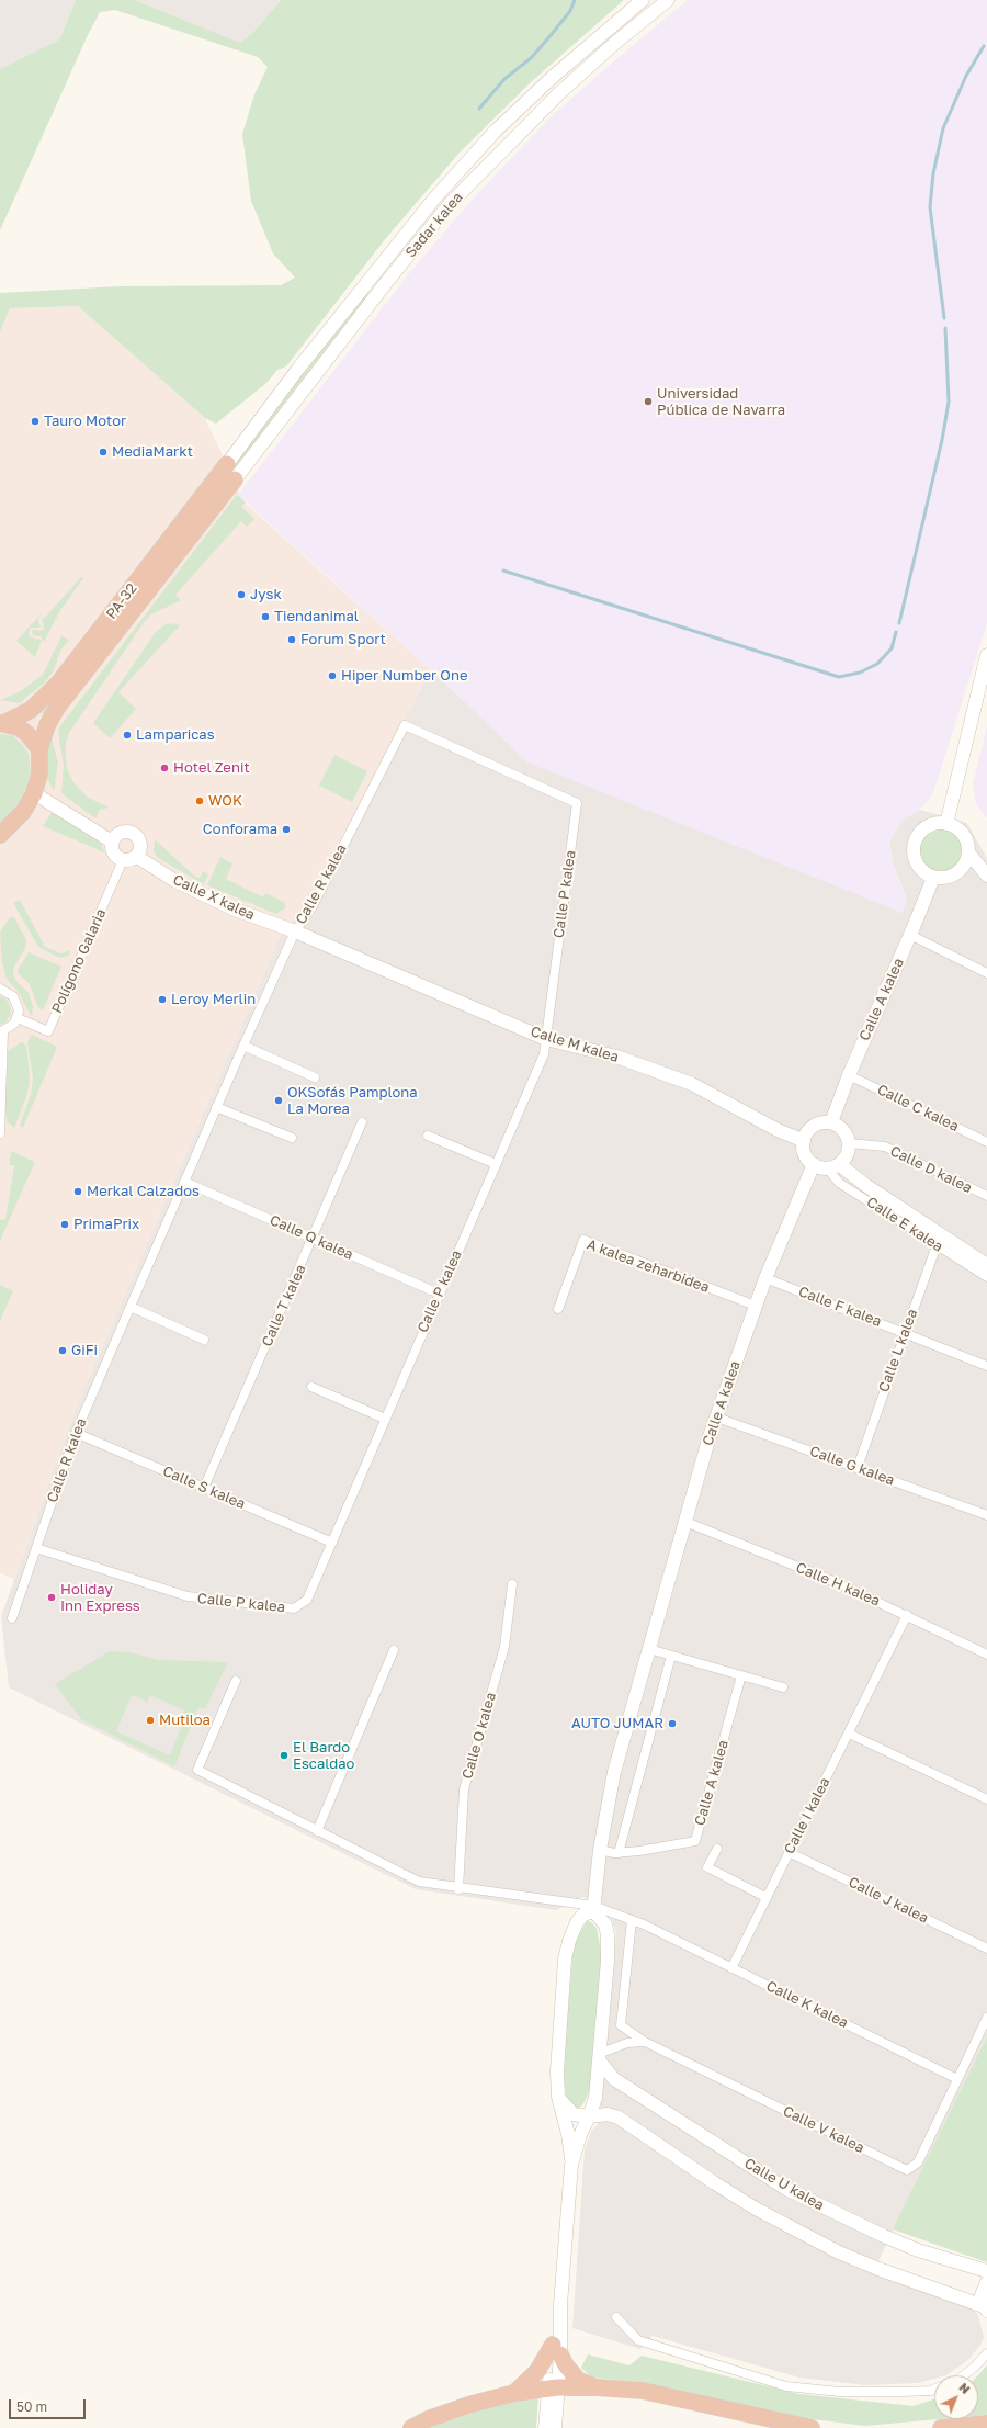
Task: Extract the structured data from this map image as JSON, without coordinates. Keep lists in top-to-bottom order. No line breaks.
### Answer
{"streets":{"highway":["PA-32"],"street":["Sadar kalea","Calle R kalea","Calle P kalea","Calle X kalea","Polígono Galaria","Calle A kalea","Calle M kalea","Calle C kalea","Calle D kalea","Calle E kalea","Calle Q kalea","A kalea zeharbidea","Calle T kalea","Calle F kalea","Calle L kalea","Calle G kalea","Calle S kalea","Calle H kalea","Calle O kalea","Calle I kalea","Calle J kalea","Calle K kalea","Calle V kalea","Calle U kalea"]},"crossings":[["Sadar kalea","PA-32"],["Calle R kalea","Calle P kalea"],["Calle R kalea","Calle X kalea"],["Calle R kalea","Calle M kalea"],["Calle R kalea","Calle Q kalea"],["Calle R kalea","Calle S kalea"],["Calle P kalea","Calle M kalea"],["Calle P kalea","Calle Q kalea"],["Calle P kalea","Calle S kalea"],["Calle X kalea","Polígono Galaria"],["Calle X kalea","Calle M kalea"],["Calle A kalea","Calle M kalea"],["Calle A kalea","Calle C kalea"],["Calle A kalea","Calle D kalea"],["Calle A kalea","A kalea zeharbidea"],["Calle A kalea","Calle F kalea"],["Calle A kalea","Calle G kalea"],["Calle A kalea","Calle H kalea"],["Calle A kalea","Calle K kalea"],["Calle M kalea","Calle D kalea"],["Calle E kalea","Calle L kalea"],["Calle Q kalea","Calle T kalea"],["Calle T kalea","Calle S kalea"],["Calle F kalea","Calle L kalea"],["Calle L kalea","Calle G kalea"],["Calle H kalea","Calle I kalea"],["Calle I kalea","Calle J kalea"],["Calle I kalea","Calle K kalea"],["Calle K kalea","Calle V kalea"]],"places":["Universidad Pública de Navarra","Tauro Motor","MediaMarkt","Jysk","Tiendanimal","Forum Sport","Hiper Number One","Lamparicas","Hotel Zenit","WOK","Conforama","Leroy Merlin","OKSofás Pamplona La Morea","Merkal Calzados","PrimaPrix","GiFi","Holiday Inn Express","Mutiloa","AUTO JUMAR","El Bardo Escaldao"],"scale_bar":"50 m","north":"top right"}
